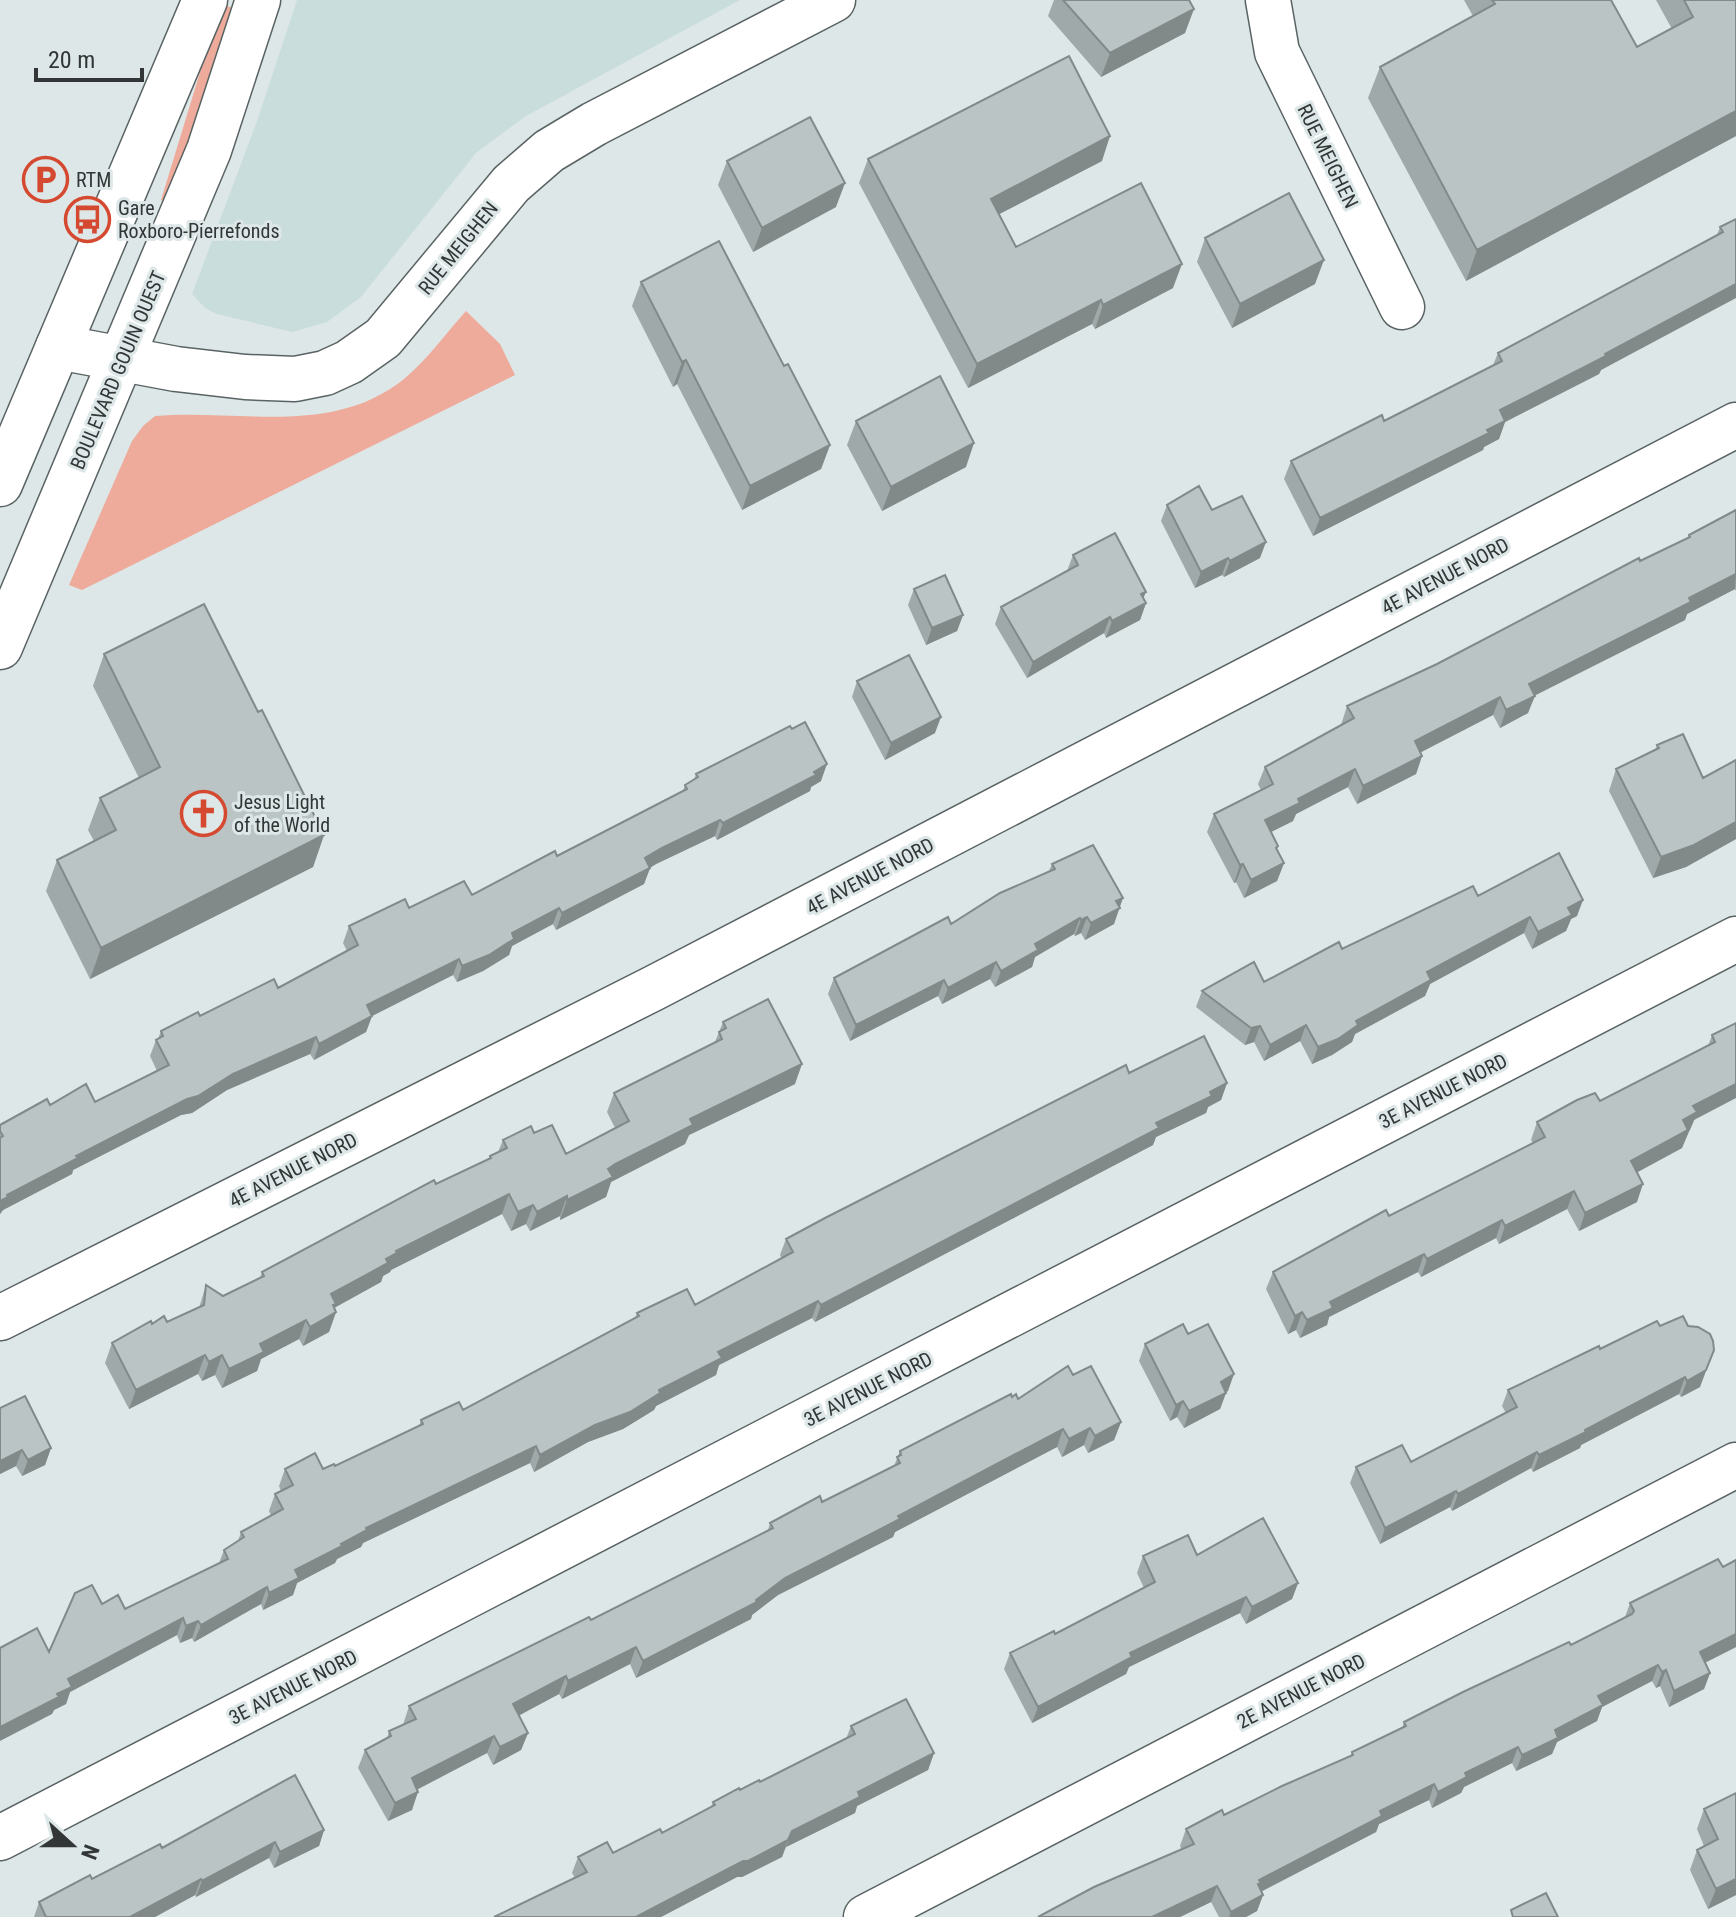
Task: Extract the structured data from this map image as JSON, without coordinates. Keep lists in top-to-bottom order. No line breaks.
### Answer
{"streets":{"street":["RUE MEIGHEN","BOULEVARD GOUIN OUEST","4E AVENUE NORD","3E AVENUE NORD","2E AVENUE NORD"]},"crossings":[["RUE MEIGHEN","BOULEVARD GOUIN OUEST"]],"places":{"parking":["RTM"],"bus stop":["Gare Roxboro-Pierrefonds"],"church":["Jesus Light of the World"]},"scale_bar":"20 m","north":"right"}
